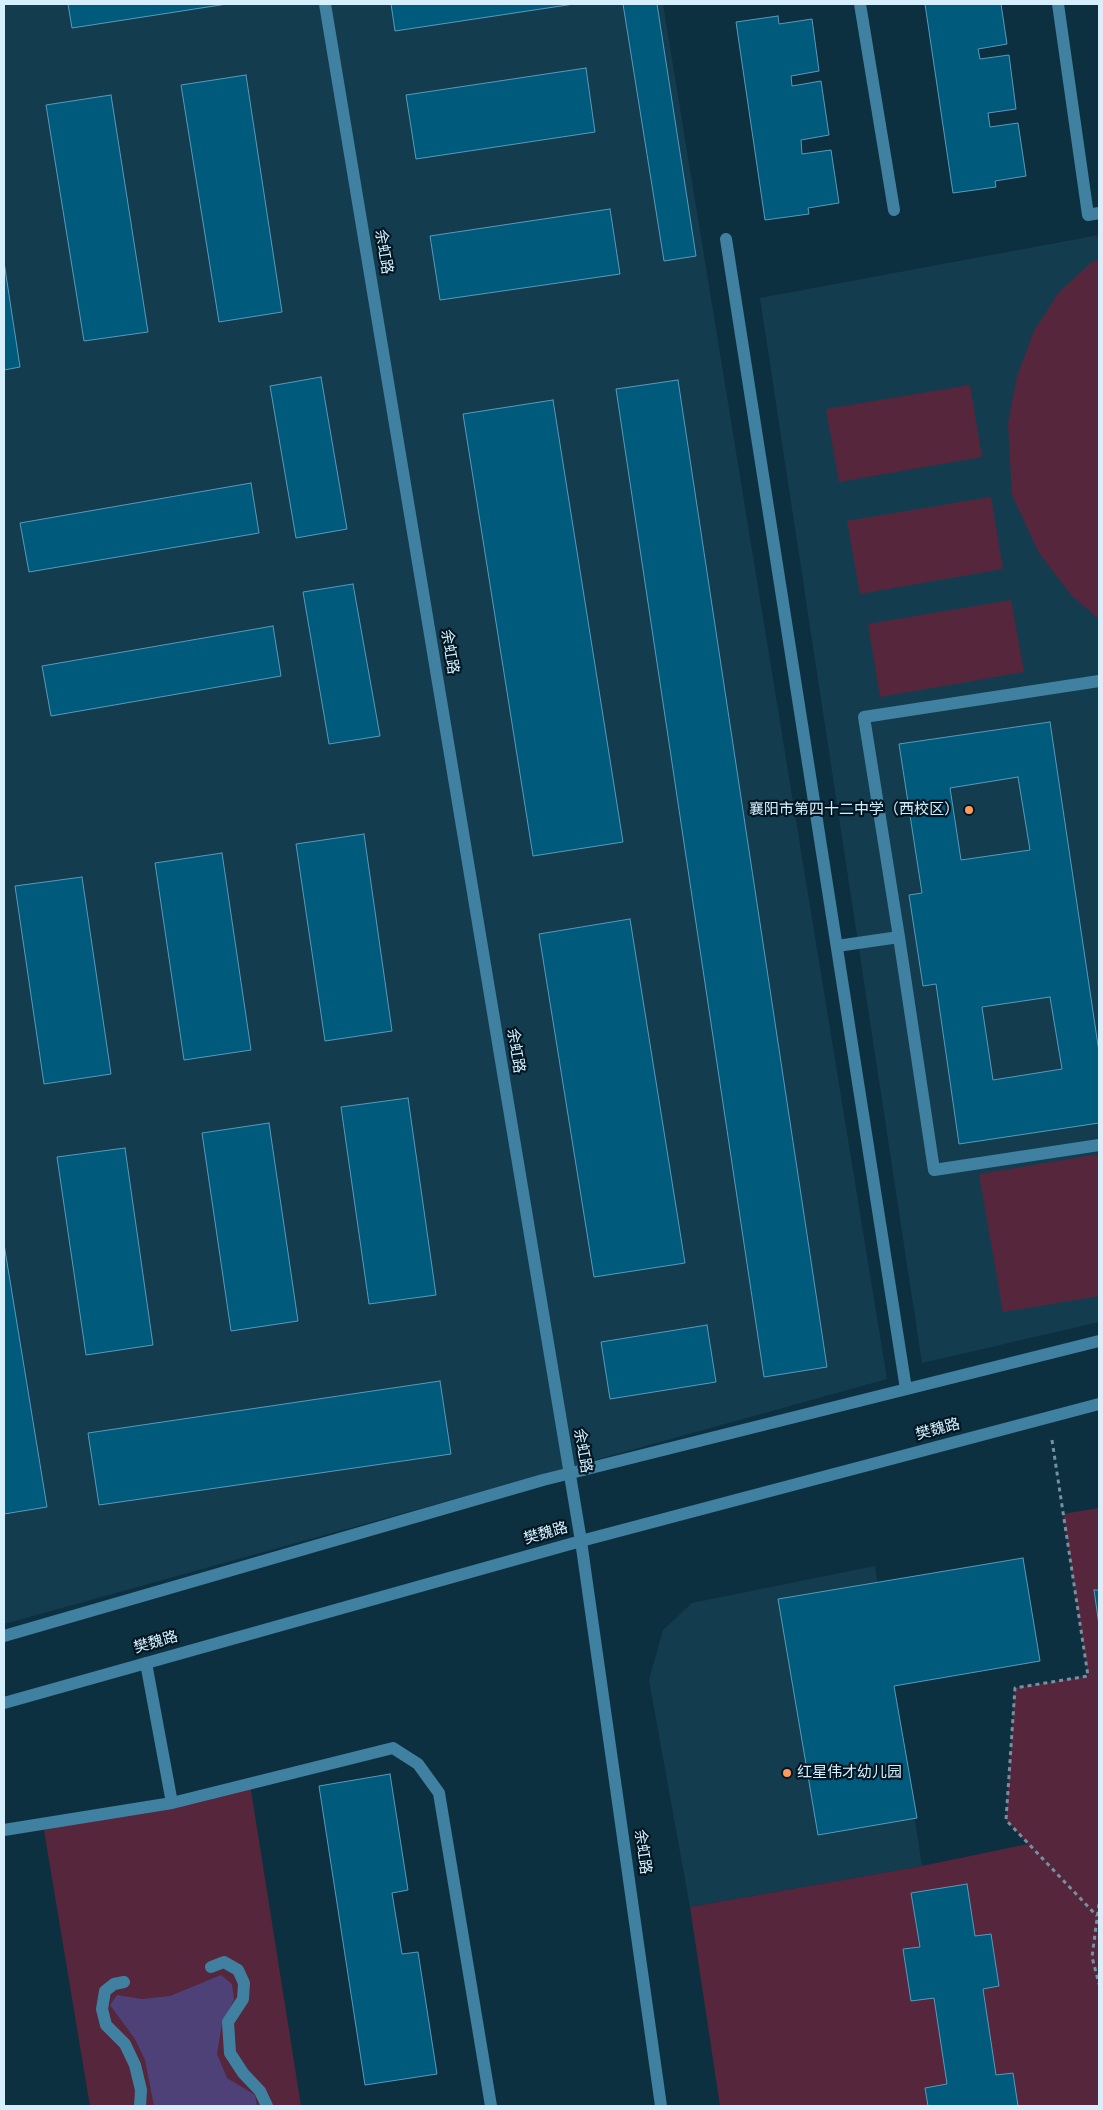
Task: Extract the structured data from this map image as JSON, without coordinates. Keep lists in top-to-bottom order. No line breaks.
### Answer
{"streets":{"street":["余虹路","樊魏路"]},"crossings":[["余虹路","樊魏路"]],"places":["襄阳市第四十二中学（西校区）","红星伟才幼儿园"]}
